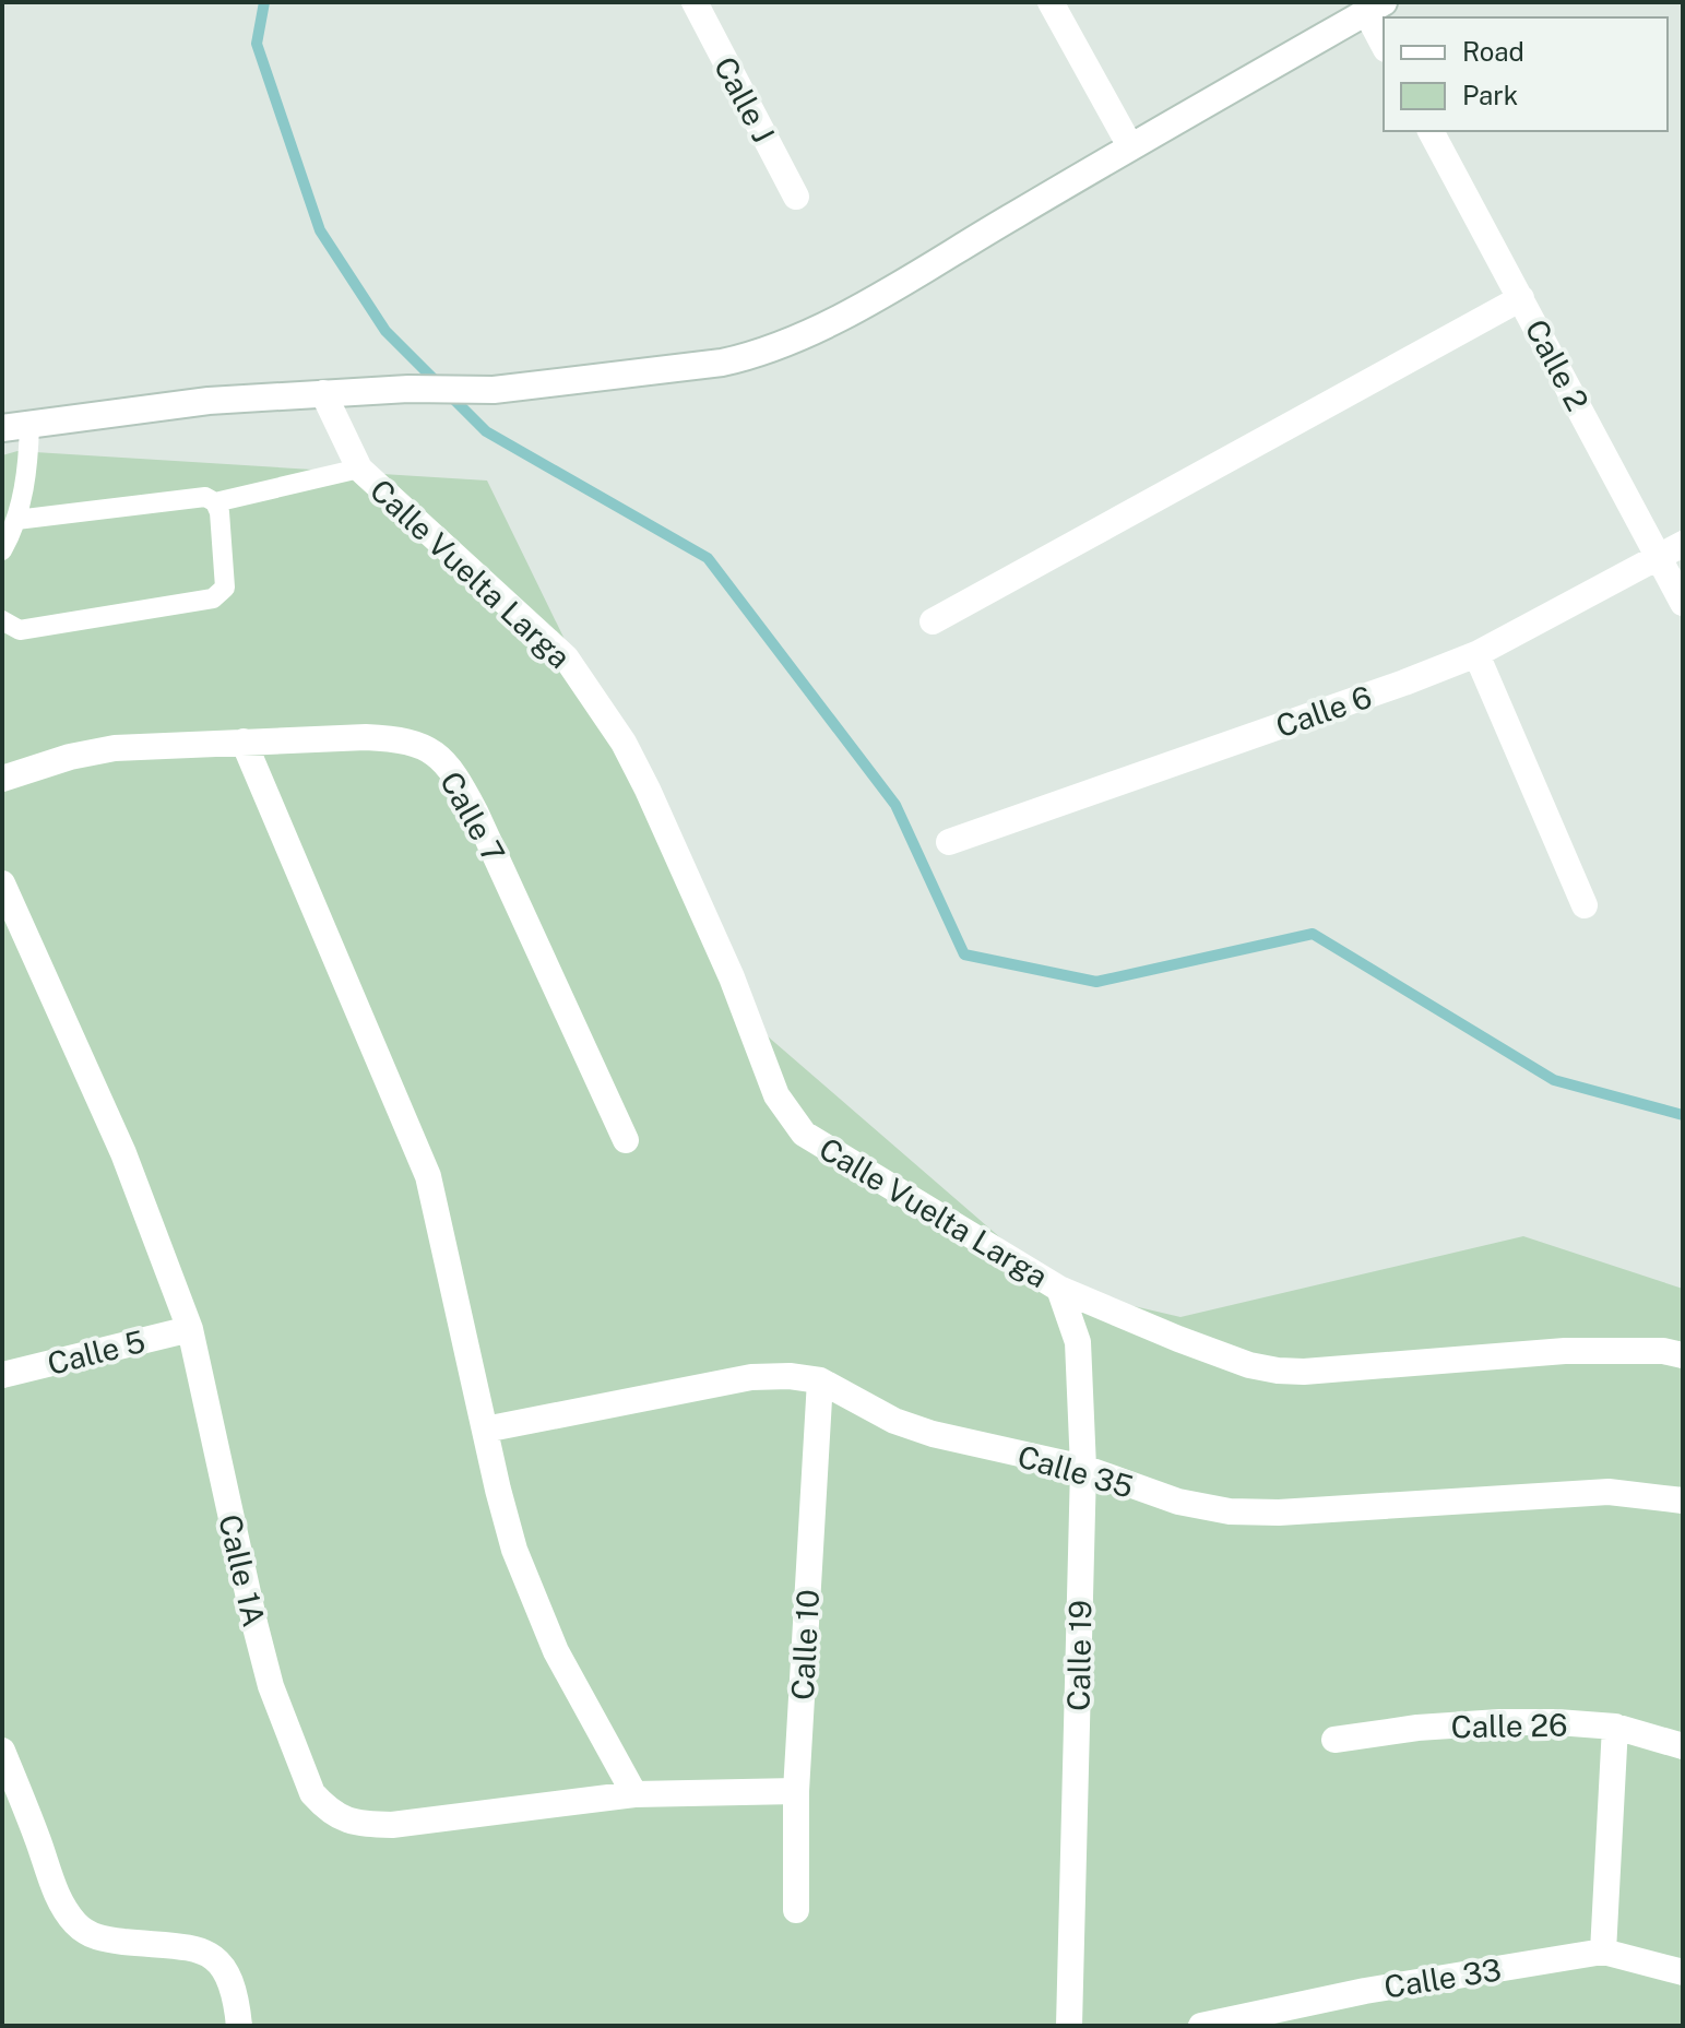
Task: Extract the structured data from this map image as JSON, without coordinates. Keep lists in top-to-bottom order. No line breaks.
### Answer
{"streets":{"street":["Calle J","Calle 2","Calle Vuelta Larga","Calle 6","Calle 7","Calle 5","Calle 35","Calle 1A","Calle 10","Calle 19","Calle 26","Calle 33"]},"crossings":[["Calle 2","Calle 6"],["Calle Vuelta Larga","Calle 19"],["Calle 5","Calle 1A"],["Calle 35","Calle 10"],["Calle 35","Calle 19"],["Calle 1A","Calle 10"]],"legend":["Road","Park"]}
